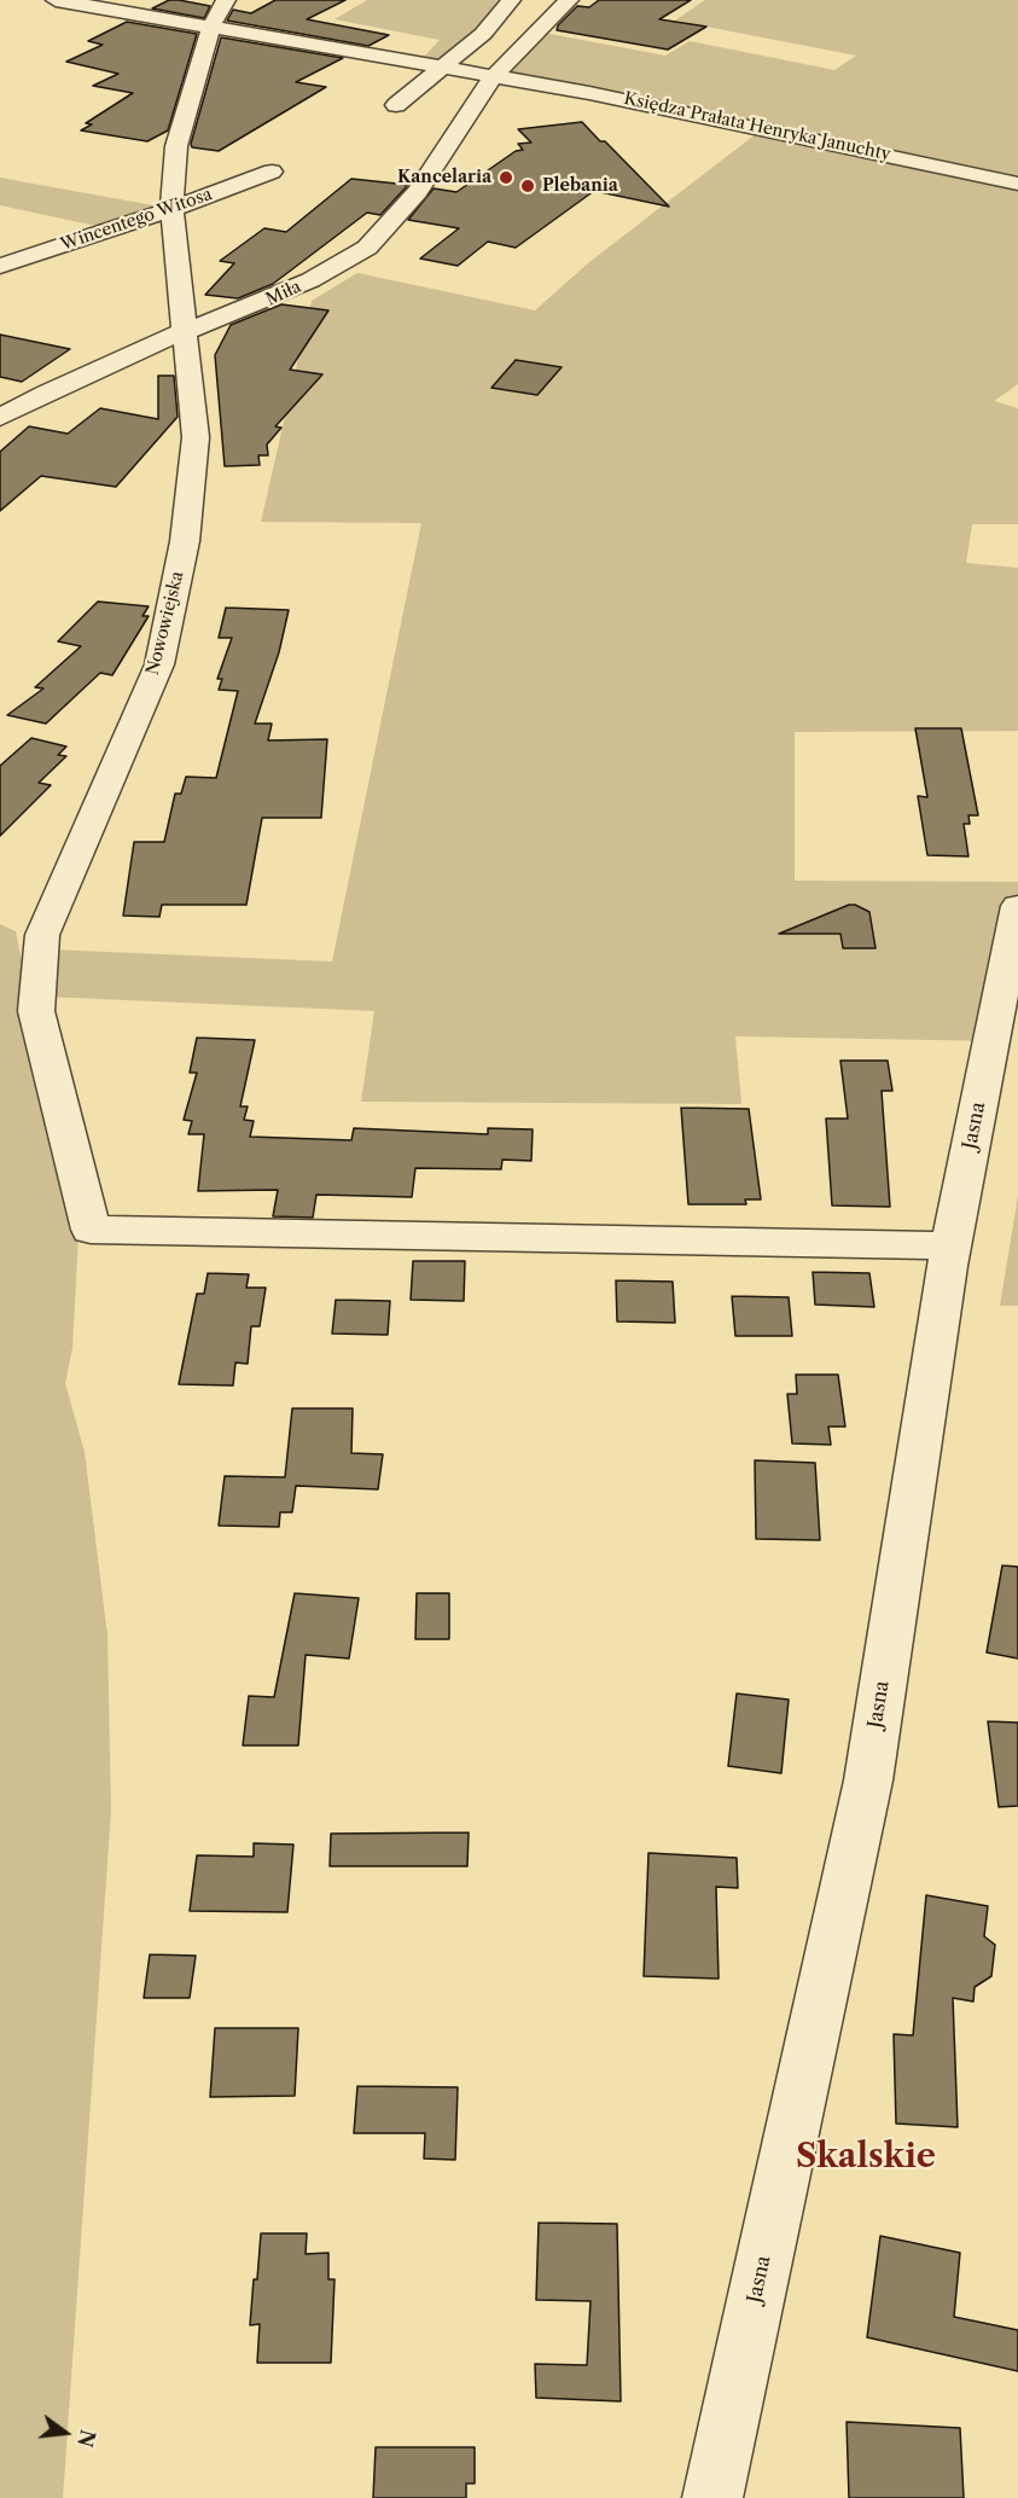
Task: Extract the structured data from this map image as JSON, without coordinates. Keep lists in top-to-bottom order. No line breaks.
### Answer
{"streets":{"street":["Księdza Prałata Henryka Januchty","Wincentego Witosa","Miła","Nowowiejska","Jasna"]},"crossings":[["Księdza Prałata Henryka Januchty","Miła"],["Wincentego Witosa","Nowowiejska"],["Miła","Nowowiejska"],["Nowowiejska","Jasna"]],"districts":["Skalskie"],"places":["Kancelaria","Plebania"],"north":"right"}
